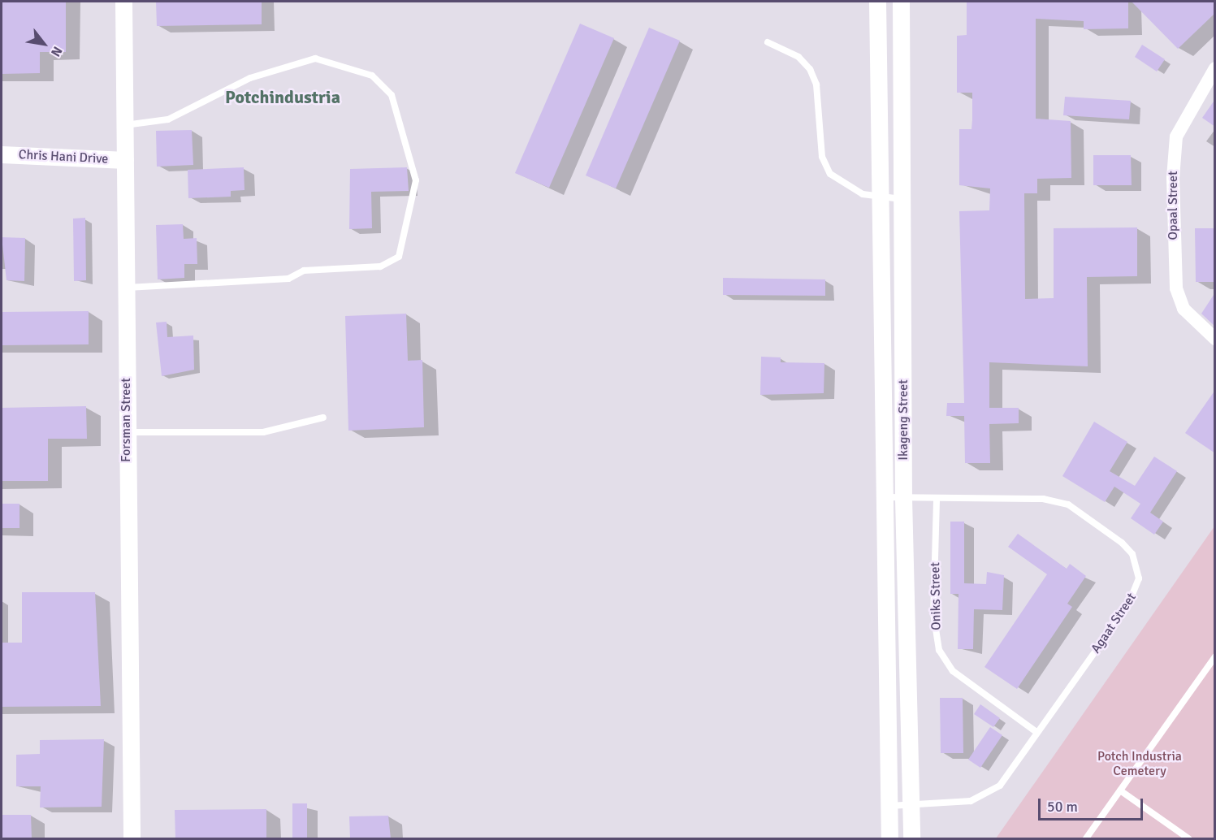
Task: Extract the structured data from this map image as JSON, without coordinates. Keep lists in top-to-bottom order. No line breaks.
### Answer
{"streets":{"street":["Chris Hani Drive","Opaal Street","Forsman Street","Ikageng Street"],"lane":["Oniks Street","Agaat Street"]},"crossings":[["Chris Hani Drive","Forsman Street"],["Ikageng Street","Agaat Street"],["Oniks Street","Agaat Street"]],"districts":["Potchindustria"],"parks":["Potch Industria Cemetery"],"scale_bar":"50 m","north":"bottom right"}
